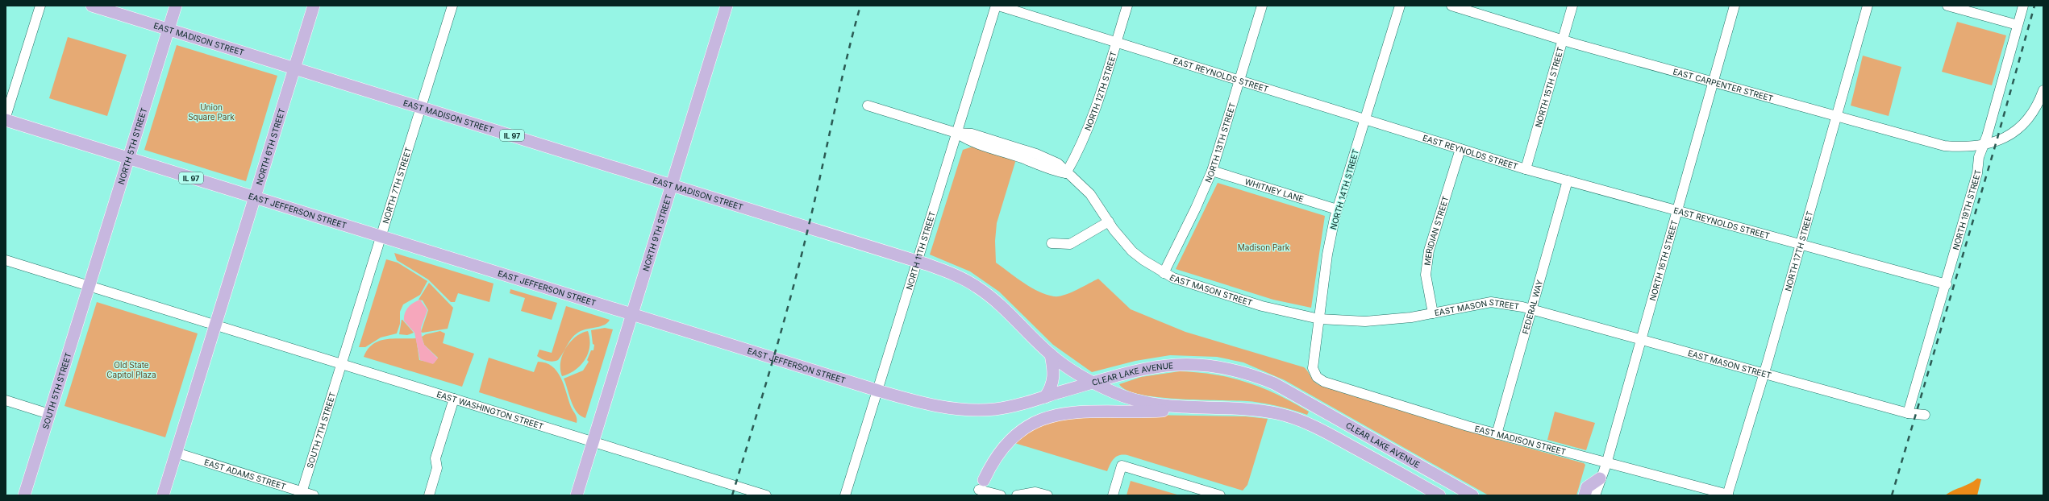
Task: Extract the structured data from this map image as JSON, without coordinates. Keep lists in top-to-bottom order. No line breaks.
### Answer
{"streets":{"main road":["EAST MADISON STREET","IL 97","NORTH 5TH STREET","NORTH 6TH STREET","EAST JEFFERSON STREET","NORTH 9TH STREET","CLEAR LAKE AVENUE","SOUTH 5TH STREET"],"street":["EAST REYNOLDS STREET","EAST CARPENTER STREET","NORTH 15TH STREET","NORTH 12TH STREET","NORTH 13TH STREET","NORTH 7TH STREET","NORTH 14TH STREET","WHITNEY LANE","NORTH 19TH STREET","MERIDIAN STREET","NORTH 11TH STREET","NORTH 17TH STREET","NORTH 16TH STREET","EAST MASON STREET","FEDERAL WAY","EAST WASHINGTON STREET","SOUTH 7TH STREET","EAST ADAMS STREET"]},"crossings":[["EAST MADISON STREET","NORTH 5TH STREET"],["EAST MADISON STREET","NORTH 6TH STREET"],["EAST MADISON STREET","NORTH 7TH STREET"],["EAST MADISON STREET","NORTH 14TH STREET"],["EAST MADISON STREET","EAST JEFFERSON STREET"],["EAST MADISON STREET","NORTH 9TH STREET"],["EAST MADISON STREET","NORTH 11TH STREET"],["EAST MADISON STREET","NORTH 17TH STREET"],["EAST MADISON STREET","NORTH 16TH STREET"],["EAST MADISON STREET","FEDERAL WAY"],["EAST MADISON STREET","CLEAR LAKE AVENUE"],["EAST REYNOLDS STREET","NORTH 15TH STREET"],["EAST REYNOLDS STREET","NORTH 12TH STREET"],["EAST REYNOLDS STREET","NORTH 13TH STREET"],["EAST REYNOLDS STREET","NORTH 14TH STREET"],["EAST REYNOLDS STREET","NORTH 19TH STREET"],["EAST REYNOLDS STREET","MERIDIAN STREET"],["EAST REYNOLDS STREET","NORTH 11TH STREET"],["EAST REYNOLDS STREET","NORTH 17TH STREET"],["EAST REYNOLDS STREET","NORTH 16TH STREET"],["EAST REYNOLDS STREET","FEDERAL WAY"],["EAST CARPENTER STREET","NORTH 15TH STREET"],["EAST CARPENTER STREET","NORTH 19TH STREET"],["EAST CARPENTER STREET","NORTH 17TH STREET"],["EAST CARPENTER STREET","NORTH 16TH STREET"],["NORTH 12TH STREET","EAST MASON STREET"],["NORTH 13TH STREET","WHITNEY LANE"],["NORTH 13TH STREET","EAST MASON STREET"],["NORTH 5TH STREET","EAST JEFFERSON STREET"],["NORTH 5TH STREET","SOUTH 5TH STREET"],["NORTH 5TH STREET","EAST WASHINGTON STREET"],["NORTH 6TH STREET","EAST JEFFERSON STREET"],["NORTH 6TH STREET","EAST WASHINGTON STREET"],["NORTH 6TH STREET","EAST ADAMS STREET"],["NORTH 7TH STREET","EAST JEFFERSON STREET"],["NORTH 7TH STREET","EAST WASHINGTON STREET"],["NORTH 7TH STREET","SOUTH 7TH STREET"],["NORTH 14TH STREET","WHITNEY LANE"],["NORTH 14TH STREET","EAST MASON STREET"],["NORTH 19TH STREET","EAST MASON STREET"],["EAST JEFFERSON STREET","NORTH 9TH STREET"],["EAST JEFFERSON STREET","NORTH 11TH STREET"],["EAST JEFFERSON STREET","CLEAR LAKE AVENUE"],["MERIDIAN STREET","EAST MASON STREET"],["NORTH 9TH STREET","EAST WASHINGTON STREET"],["NORTH 11TH STREET","EAST MASON STREET"],["NORTH 17TH STREET","EAST MASON STREET"],["NORTH 16TH STREET","EAST MASON STREET"],["EAST MASON STREET","FEDERAL WAY"],["SOUTH 5TH STREET","EAST WASHINGTON STREET"],["EAST WASHINGTON STREET","SOUTH 7TH STREET"],["SOUTH 7TH STREET","EAST ADAMS STREET"]],"parks":["Union Square Park","Madison Park","Old State Capitol Plaza"]}
